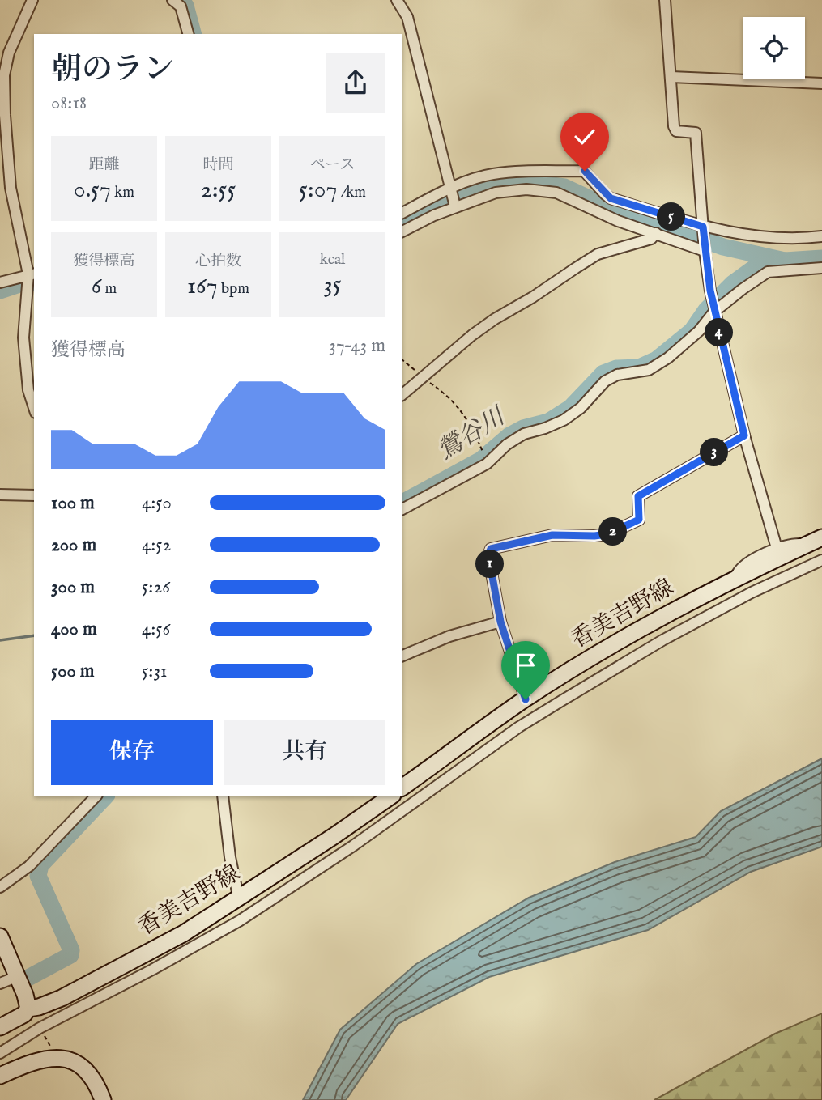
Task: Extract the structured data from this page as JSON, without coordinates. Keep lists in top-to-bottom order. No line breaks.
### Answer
{"streets":{"main road":["香美吉野線"]},"water":["鶯谷川"],"page":{"heading":["朝のラン","08:18"],"stats":[["距離","0.57 km"],["時間","2:55"],["ペース","5:07 /km"],["獲得標高","6 m"],["心拍数","167 bpm"],["kcal","35"]],"pins":["5","4","3","2","1"],"chart":["獲得標高","37–43 m"],"list":[{"name":"100 m","note":"4:50"},{"name":"200 m","note":"4:52"},{"name":"300 m","note":"5:26"},{"name":"400 m","note":"4:56"},{"name":"500 m","note":"5:31"}],"buttons":["保存","共有"]}}
